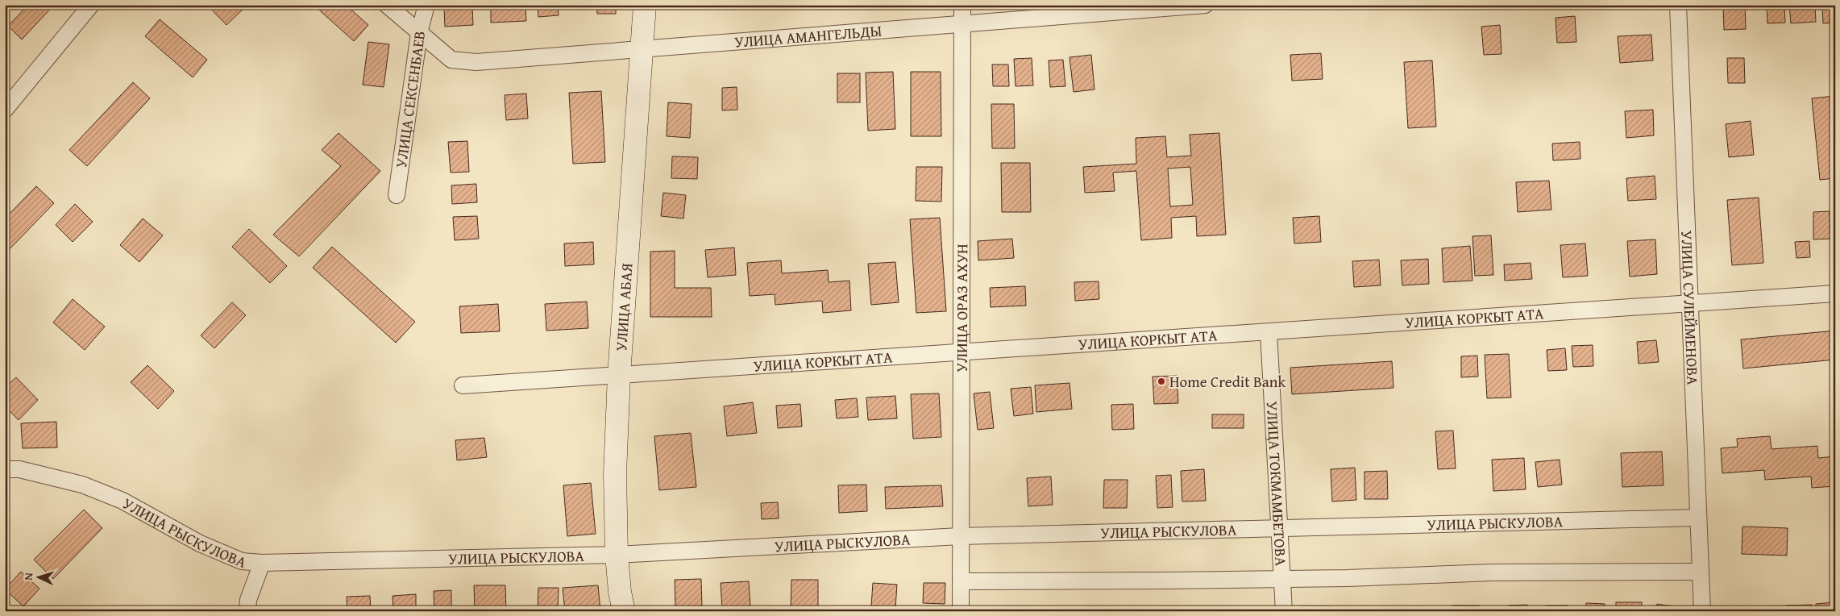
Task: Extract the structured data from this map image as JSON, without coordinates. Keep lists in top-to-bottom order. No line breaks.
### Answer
{"streets":{"street":["УЛИЦА АМАНГЕЛЬДЫ","УЛИЦА СЕКСЕНБАЕВ","УЛИЦА АБАЯ","УЛИЦА ОРАЗ АХУН","УЛИЦА СУЛЕЙМЕНОВА","УЛИЦА КОРКЫТ АТА","УЛИЦА ТОКМАМБЕТОВА","УЛИЦА РЫСКУЛОВА"]},"crossings":[["УЛИЦА АМАНГЕЛЬДЫ","УЛИЦА СЕКСЕНБАЕВ"],["УЛИЦА АМАНГЕЛЬДЫ","УЛИЦА АБАЯ"],["УЛИЦА АМАНГЕЛЬДЫ","УЛИЦА ОРАЗ АХУН"],["УЛИЦА АБАЯ","УЛИЦА КОРКЫТ АТА"],["УЛИЦА АБАЯ","УЛИЦА РЫСКУЛОВА"],["УЛИЦА ОРАЗ АХУН","УЛИЦА КОРКЫТ АТА"],["УЛИЦА ОРАЗ АХУН","УЛИЦА РЫСКУЛОВА"],["УЛИЦА СУЛЕЙМЕНОВА","УЛИЦА КОРКЫТ АТА"],["УЛИЦА СУЛЕЙМЕНОВА","УЛИЦА РЫСКУЛОВА"],["УЛИЦА КОРКЫТ АТА","УЛИЦА ТОКМАМБЕТОВА"],["УЛИЦА ТОКМАМБЕТОВА","УЛИЦА РЫСКУЛОВА"]],"places":["Home Credit Bank"],"north":"left"}
